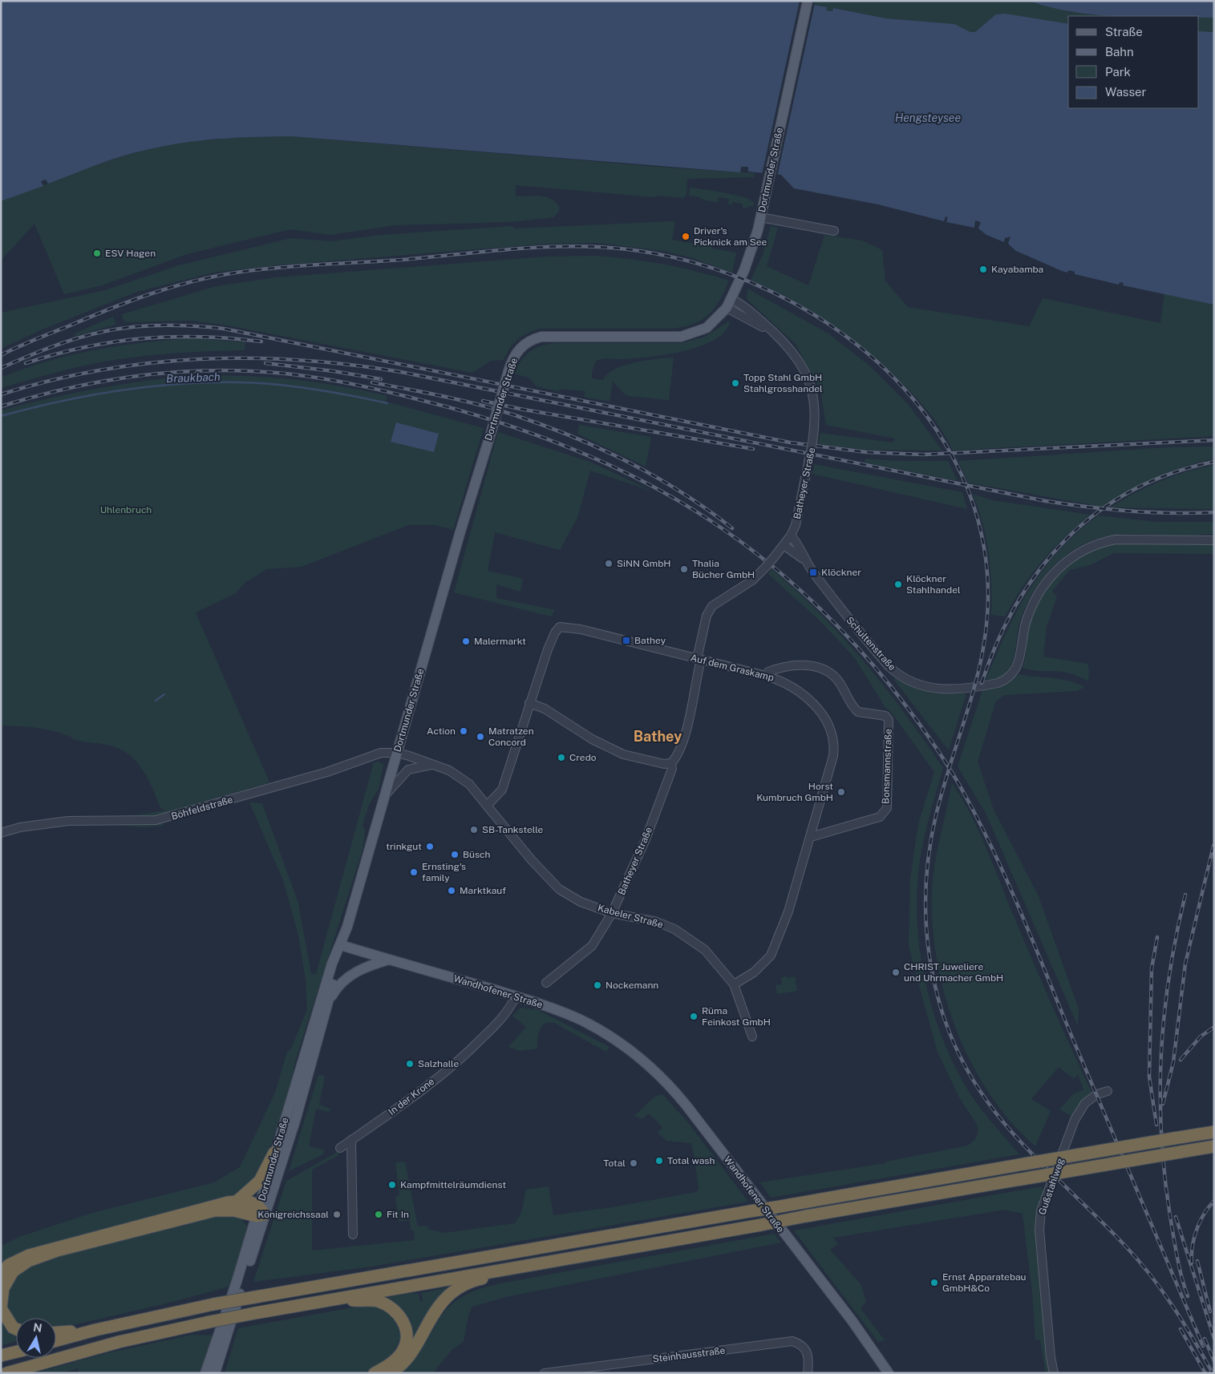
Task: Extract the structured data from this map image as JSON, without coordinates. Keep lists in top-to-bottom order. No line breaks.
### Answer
{"streets":{"main road":["Dortmunder Straße","Wandhofener Straße"],"street":["Batheyer Straße","Schultenstraße","Auf dem Graskamp","Bonsmannstraße","Böhfeldstraße","Kabeler Straße","In der Krone","Gußstahlweg","Steinhausstraße"]},"crossings":[["Dortmunder Straße","Batheyer Straße"],["Dortmunder Straße","Böhfeldstraße"],["Dortmunder Straße","Kabeler Straße"],["Dortmunder Straße","Wandhofener Straße"],["Batheyer Straße","Schultenstraße"],["Batheyer Straße","Auf dem Graskamp"],["Batheyer Straße","Kabeler Straße"],["Auf dem Graskamp","Bonsmannstraße"],["Auf dem Graskamp","Kabeler Straße"],["Böhfeldstraße","Kabeler Straße"],["Wandhofener Straße","In der Krone"]],"districts":["Bathey"],"water":["Hengsteysee","Braukbach"],"parks":["Uhlenbruch"],"places":{"other":["Driver's Picknick am See","ESV Hagen","Kayabamba","Topp Stahl GmbH Stahlgrosshandel","SiNN GmbH","Thalia Bücher GmbH","Klöckner Stahlhandel","Malermarkt","Action","Matratzen Concord","Credo","Horst Kumbruch GmbH","SB-Tankstelle","trinkgut","Büsch","Ernsting's family","Marktkauf","CHRIST Juweliere und Uhrmacher GmbH","Nockemann","Rüma Feinkost GmbH","Salzhalle","Total wash","Total","Kampfmittelräumdienst","Königreichssaal","Fit In","Ernst Apparatebau GmbH&Co"],"transit":["Klöckner","Bathey"]},"legend":["Straße","Bahn","Park","Wasser"],"north":"top"}
